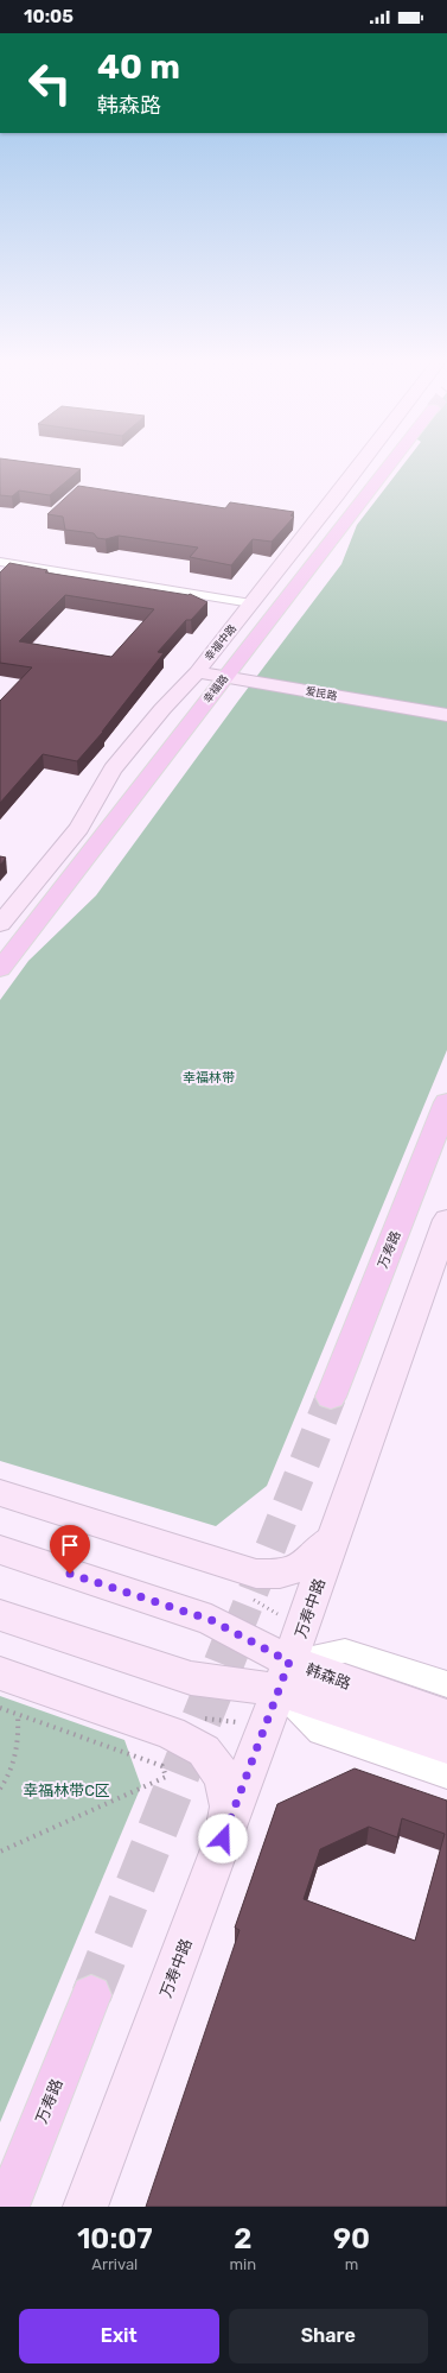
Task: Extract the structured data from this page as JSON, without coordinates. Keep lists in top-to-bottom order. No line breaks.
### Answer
{"streets":{"main road":["幸福中路","幸福路","爱民路","万寿路","万寿中路","韩森路"]},"crossings":[["幸福中路","爱民路"],["幸福路","爱民路"],["万寿中路","韩森路"]],"parks":["幸福林带","幸福林带C区"],"page":{"status":"10:05","turn":["40 m","韩森路"],"eta":["10:07","Arrival","2","min","90","m"],"buttons":["Exit","Share"]}}
